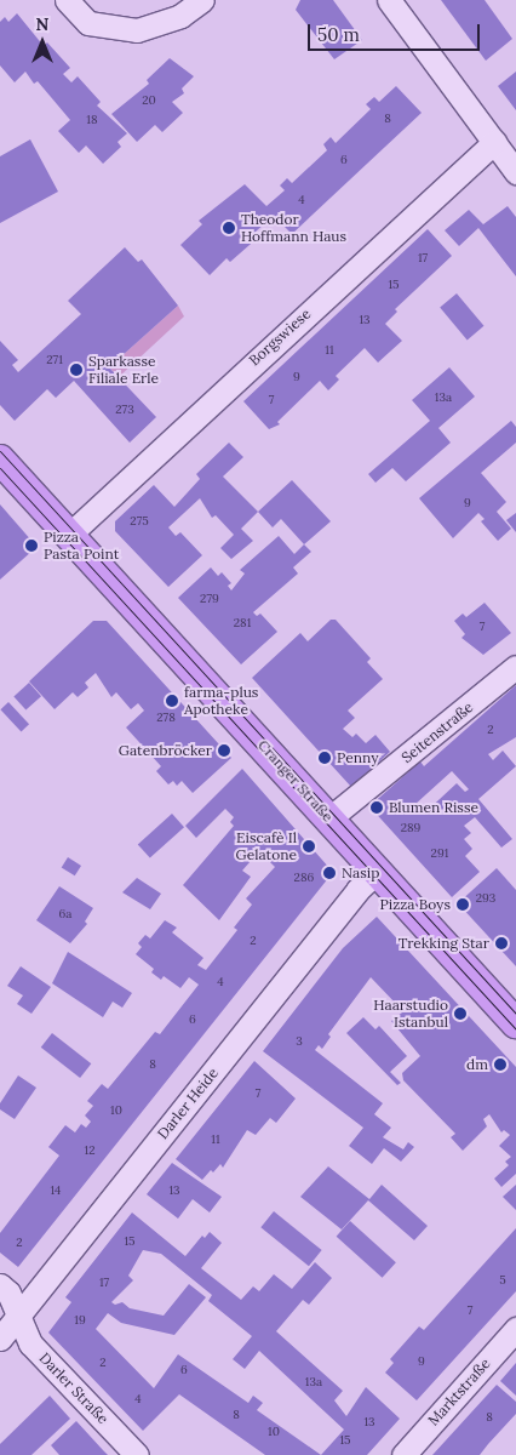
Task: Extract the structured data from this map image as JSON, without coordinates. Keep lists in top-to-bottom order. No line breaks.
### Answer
{"streets":{"main road":["Cranger Straße"],"street":["Borgswiese","Seitenstraße","Darler Heide","Darler Straße","Marktstraße"]},"crossings":[["Borgswiese","Cranger Straße"],["Seitenstraße","Cranger Straße"],["Cranger Straße","Darler Heide"],["Darler Heide","Darler Straße"]],"places":["Theodor Hoffmann Haus","Sparkasse Filiale Erle","Pizza Pasta Point","farma-plus Apotheke","Gatenbröcker","Penny","Blumen Risse","Eiscafè Il Gelatone","Nasip","Pizza Boys","Trekking Star","Haarstudio Istanbul","dm"],"house_numbers":["20","8","18","6","4","17","15","13","11","271","9","13a","7","273","9","275","279","281","7","278","2","289","291","286","293","6a","2","4","6","3","8","7","10","11","12","14","13","15","2","5","17","7","19","9","2","6","13a","4","8","8","13","10","15"],"scale_bar":"50 m","north":"top"}
